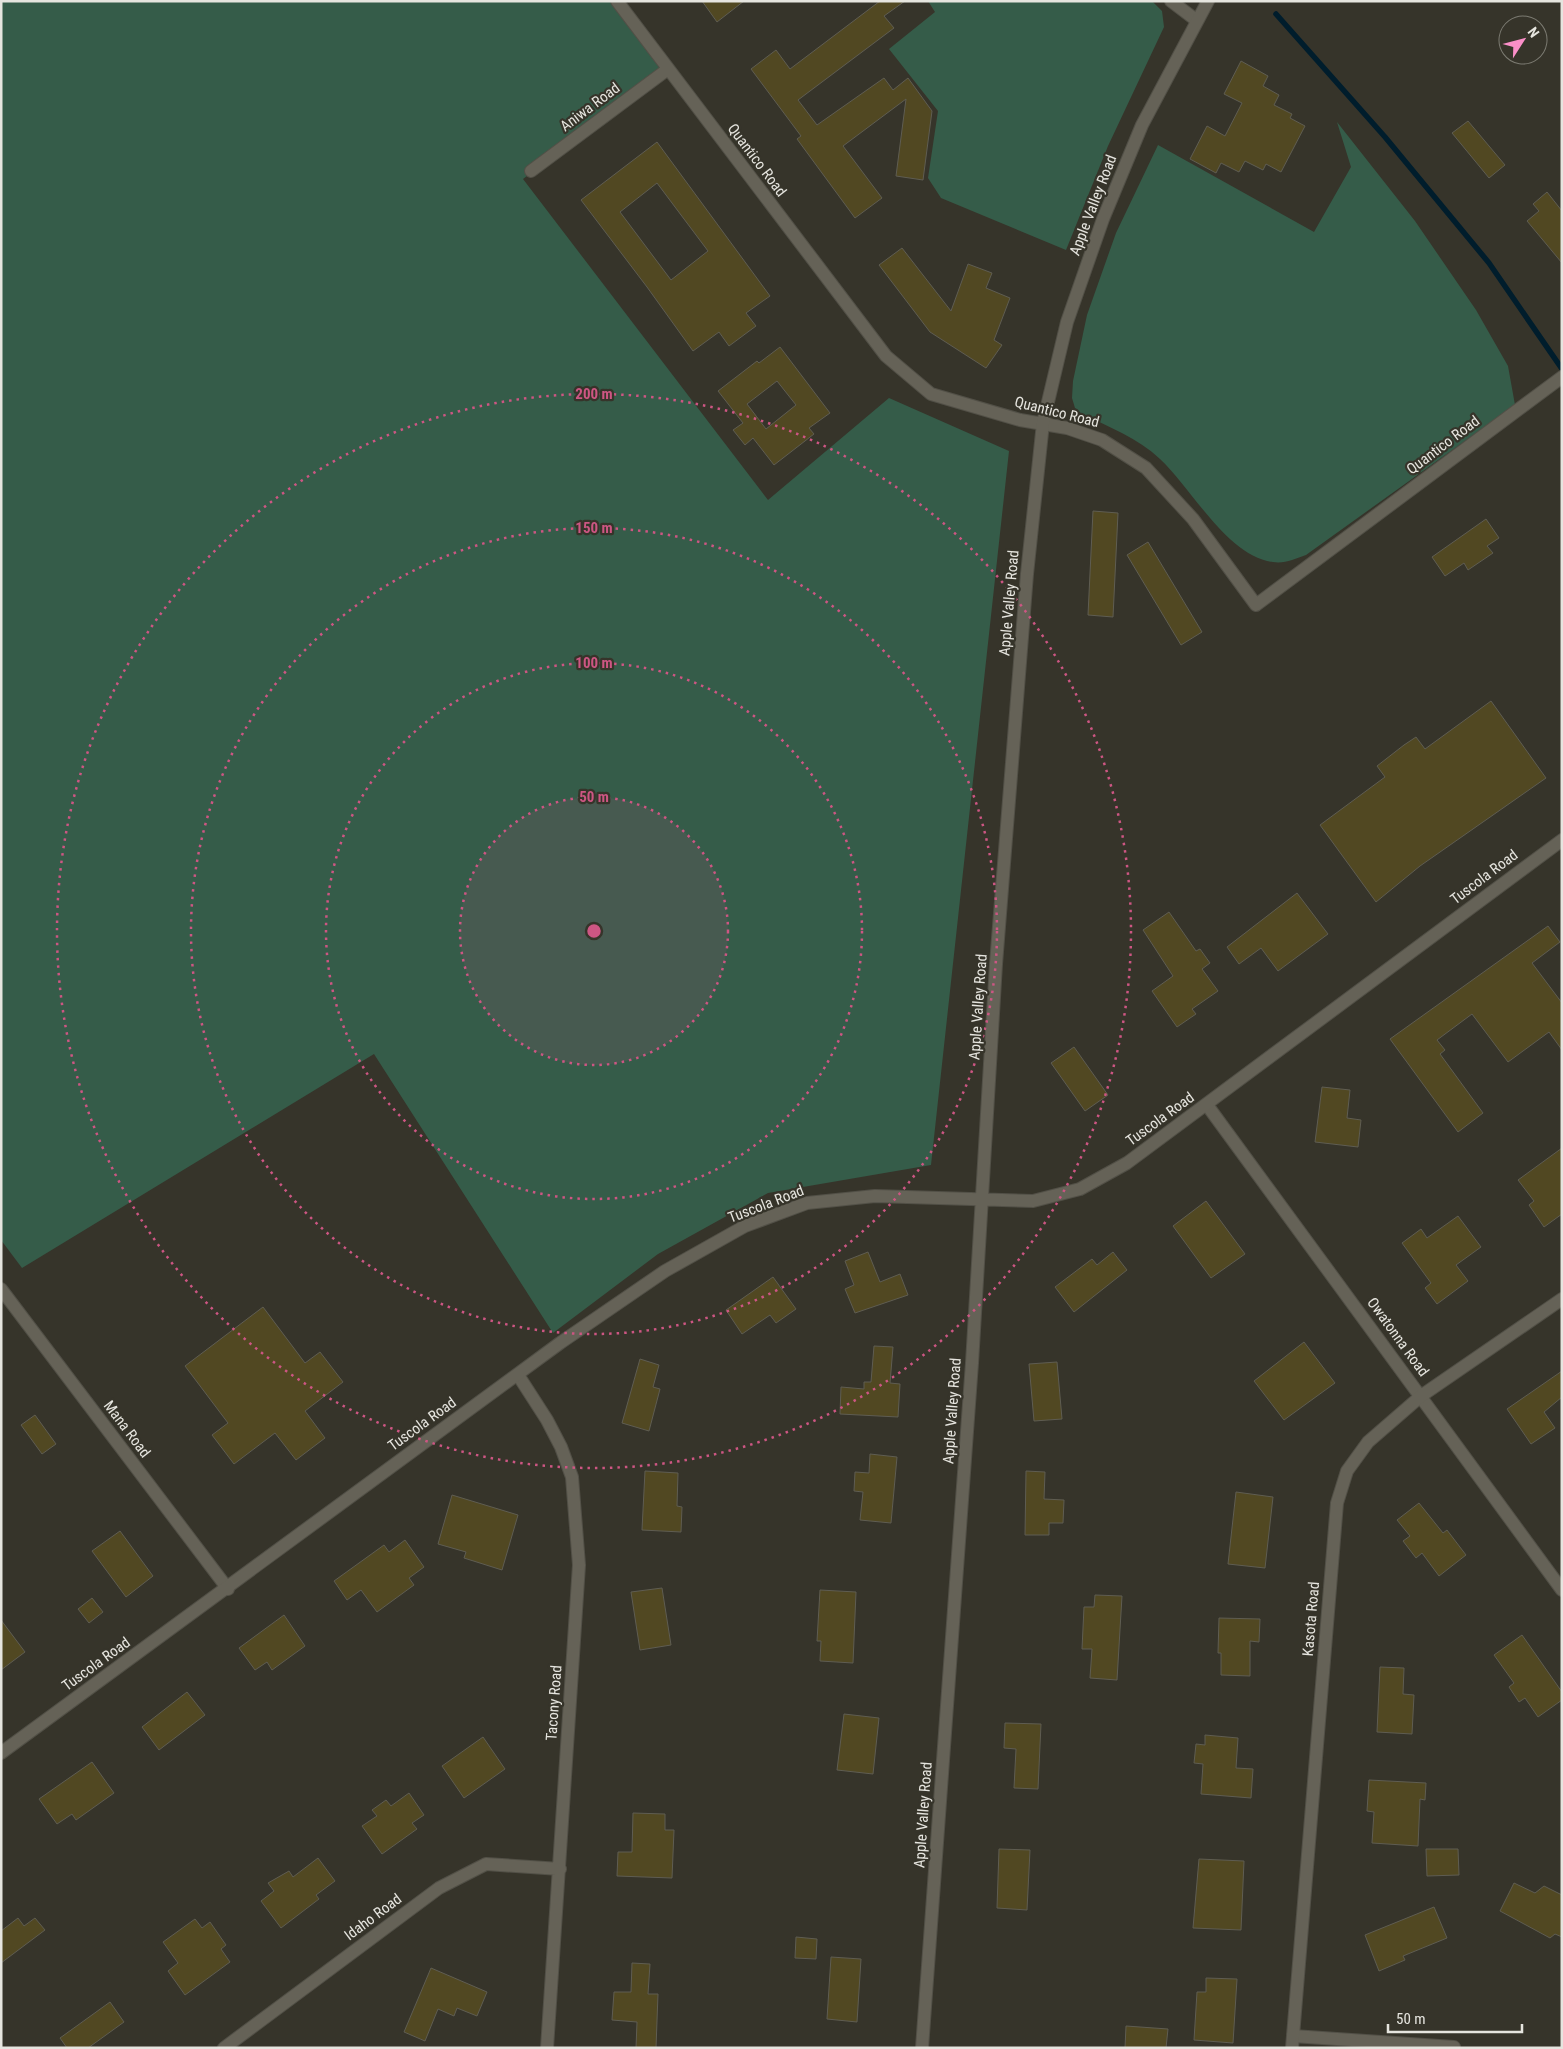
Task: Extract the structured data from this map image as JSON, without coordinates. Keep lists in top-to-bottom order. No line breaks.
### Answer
{"streets":{"street":["Aniwa Road","Quantico Road","Apple Valley Road","Tuscola Road","Owatonna Road","Mana Road","Kasota Road","Tacony Road","Idaho Road"]},"crossings":[["Aniwa Road","Quantico Road"],["Quantico Road","Apple Valley Road"],["Apple Valley Road","Tuscola Road"],["Tuscola Road","Owatonna Road"],["Tuscola Road","Mana Road"],["Tuscola Road","Tacony Road"],["Owatonna Road","Kasota Road"],["Tacony Road","Idaho Road"]],"scale_bar":"50 m","north":"top right","rings":["200 m","150 m","100 m","50 m"]}
